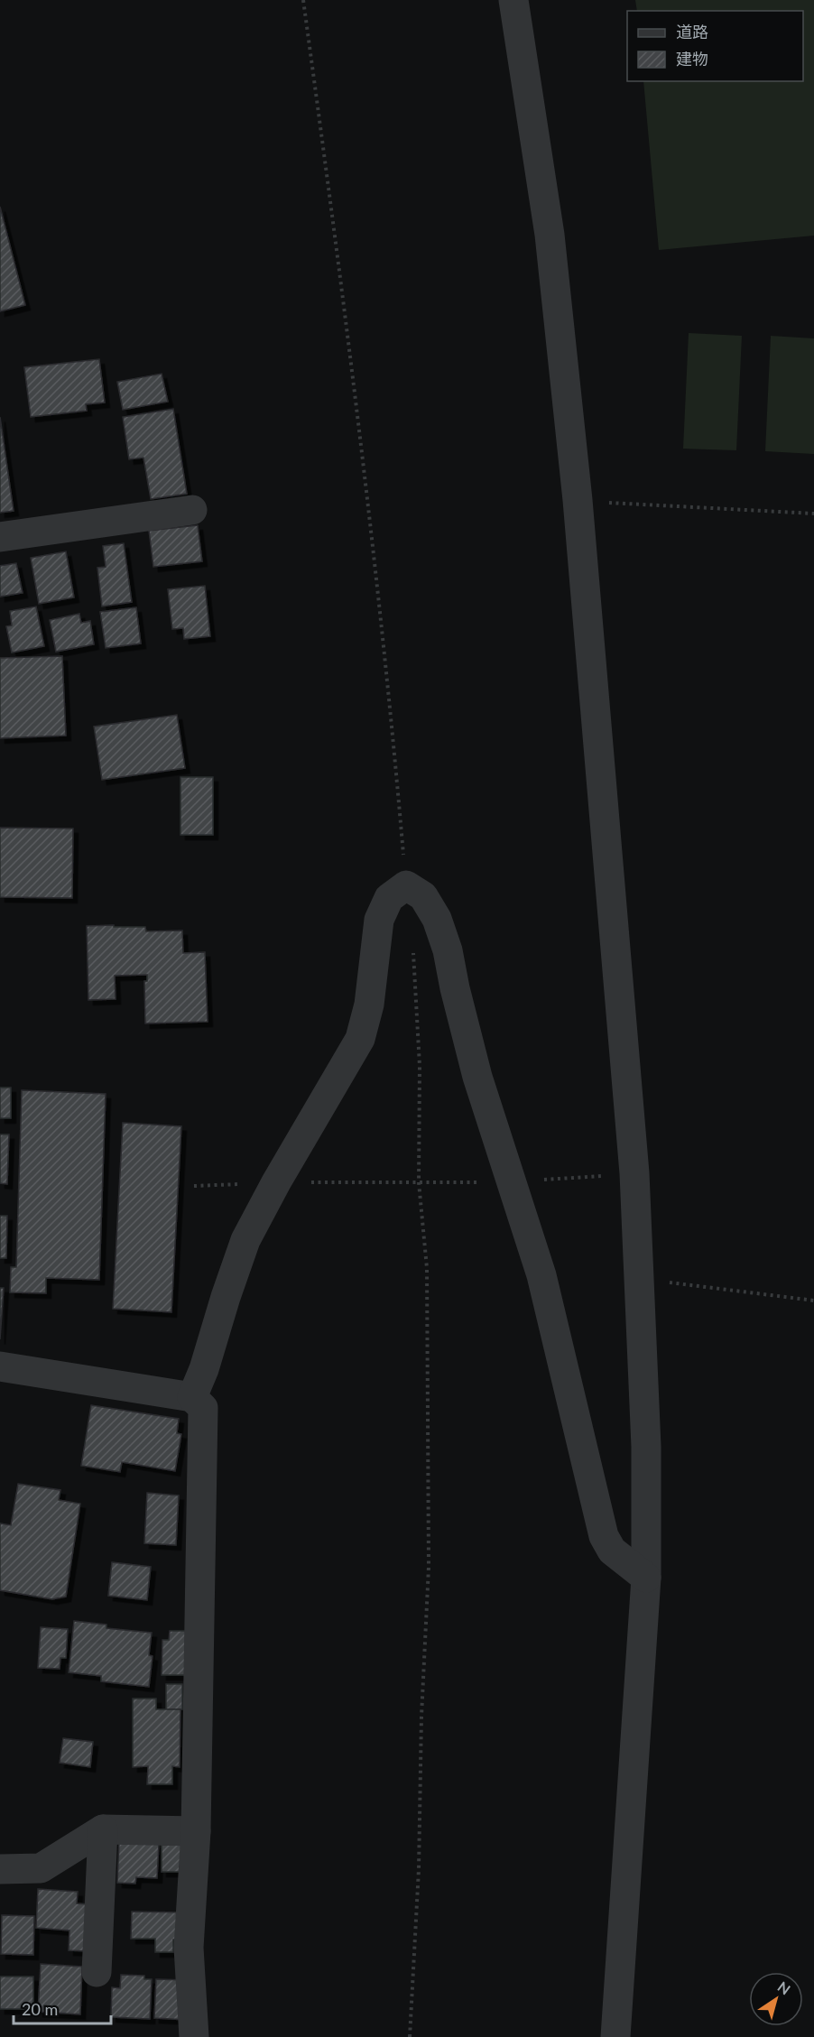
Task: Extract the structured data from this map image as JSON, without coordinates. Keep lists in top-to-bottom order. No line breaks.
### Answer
{"legend":["道路","建物"],"scale_bar":"20 m","north":"top right"}
